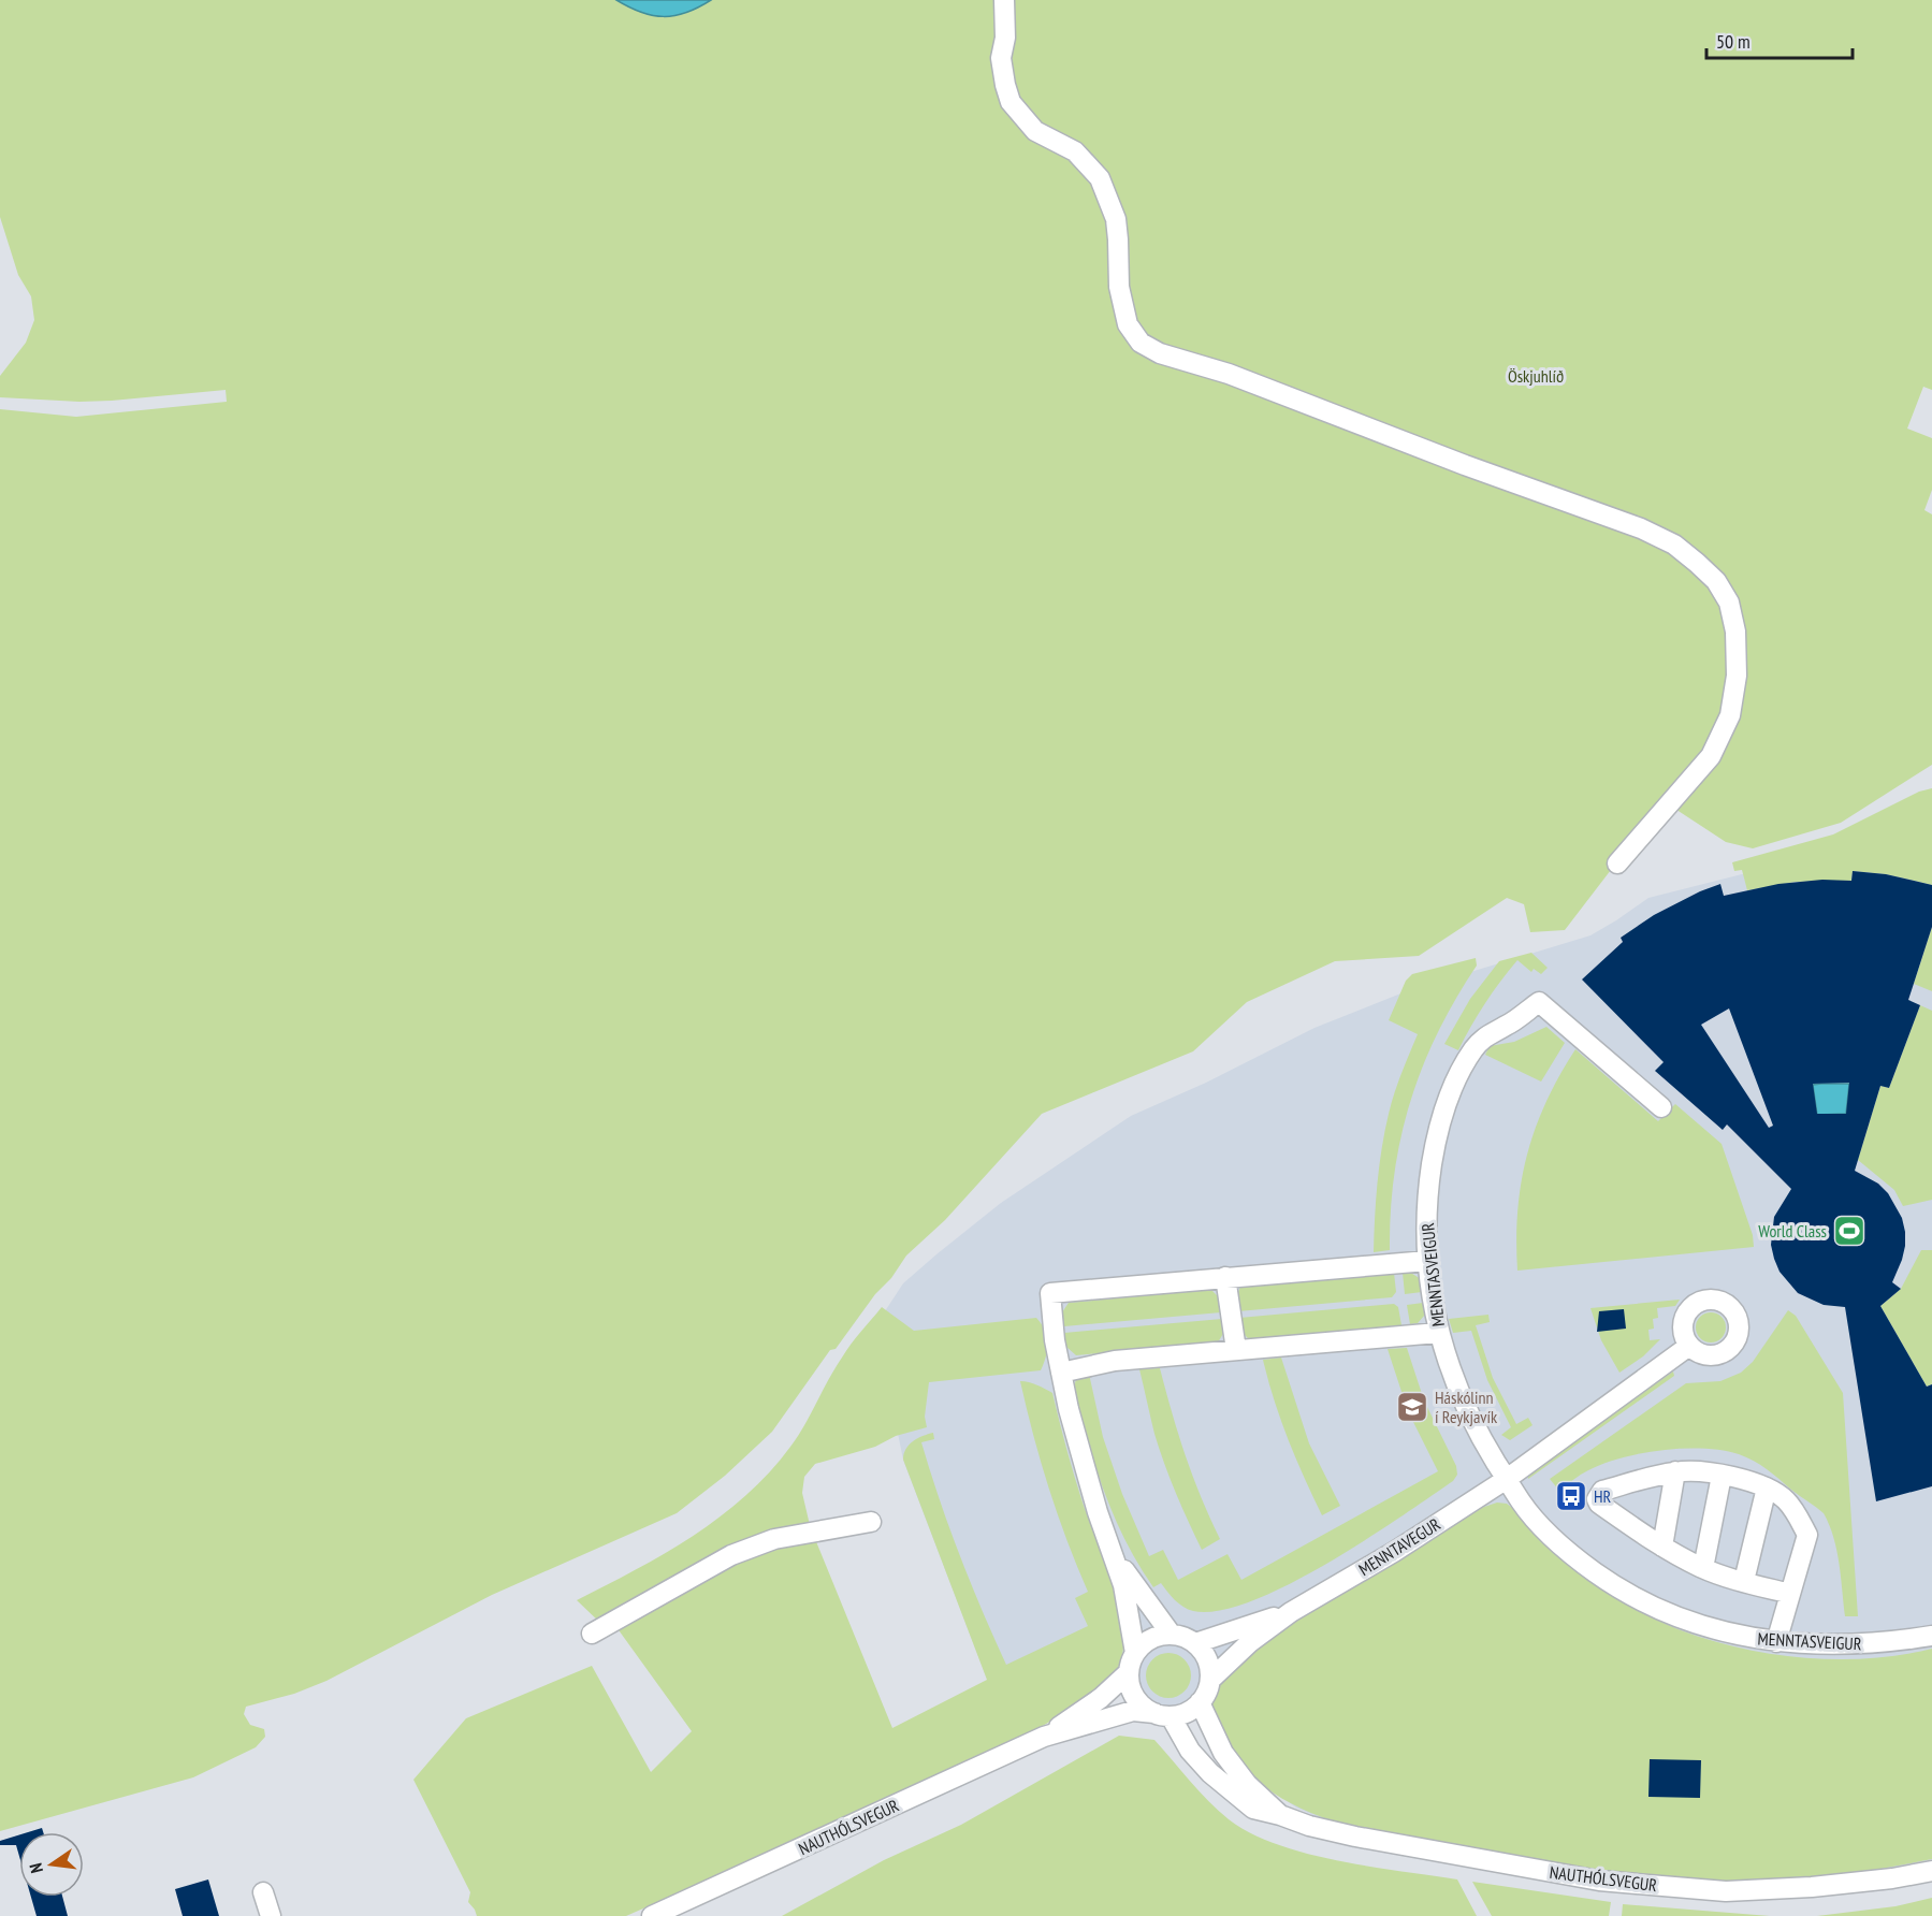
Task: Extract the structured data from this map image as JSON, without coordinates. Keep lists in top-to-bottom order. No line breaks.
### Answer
{"streets":{"street":["MENNTASVEIGUR","MENNTAVEGUR","NAUTHÓLSVEGUR"]},"crossings":[["MENNTASVEIGUR","MENNTAVEGUR"],["MENNTAVEGUR","NAUTHÓLSVEGUR"]],"parks":["Öskjuhlíð"],"places":{"sports":["World Class"],"school or university":["Háskólinn í Reykjavík"],"bus stop":["HR"]},"scale_bar":"50 m","north":"left"}
